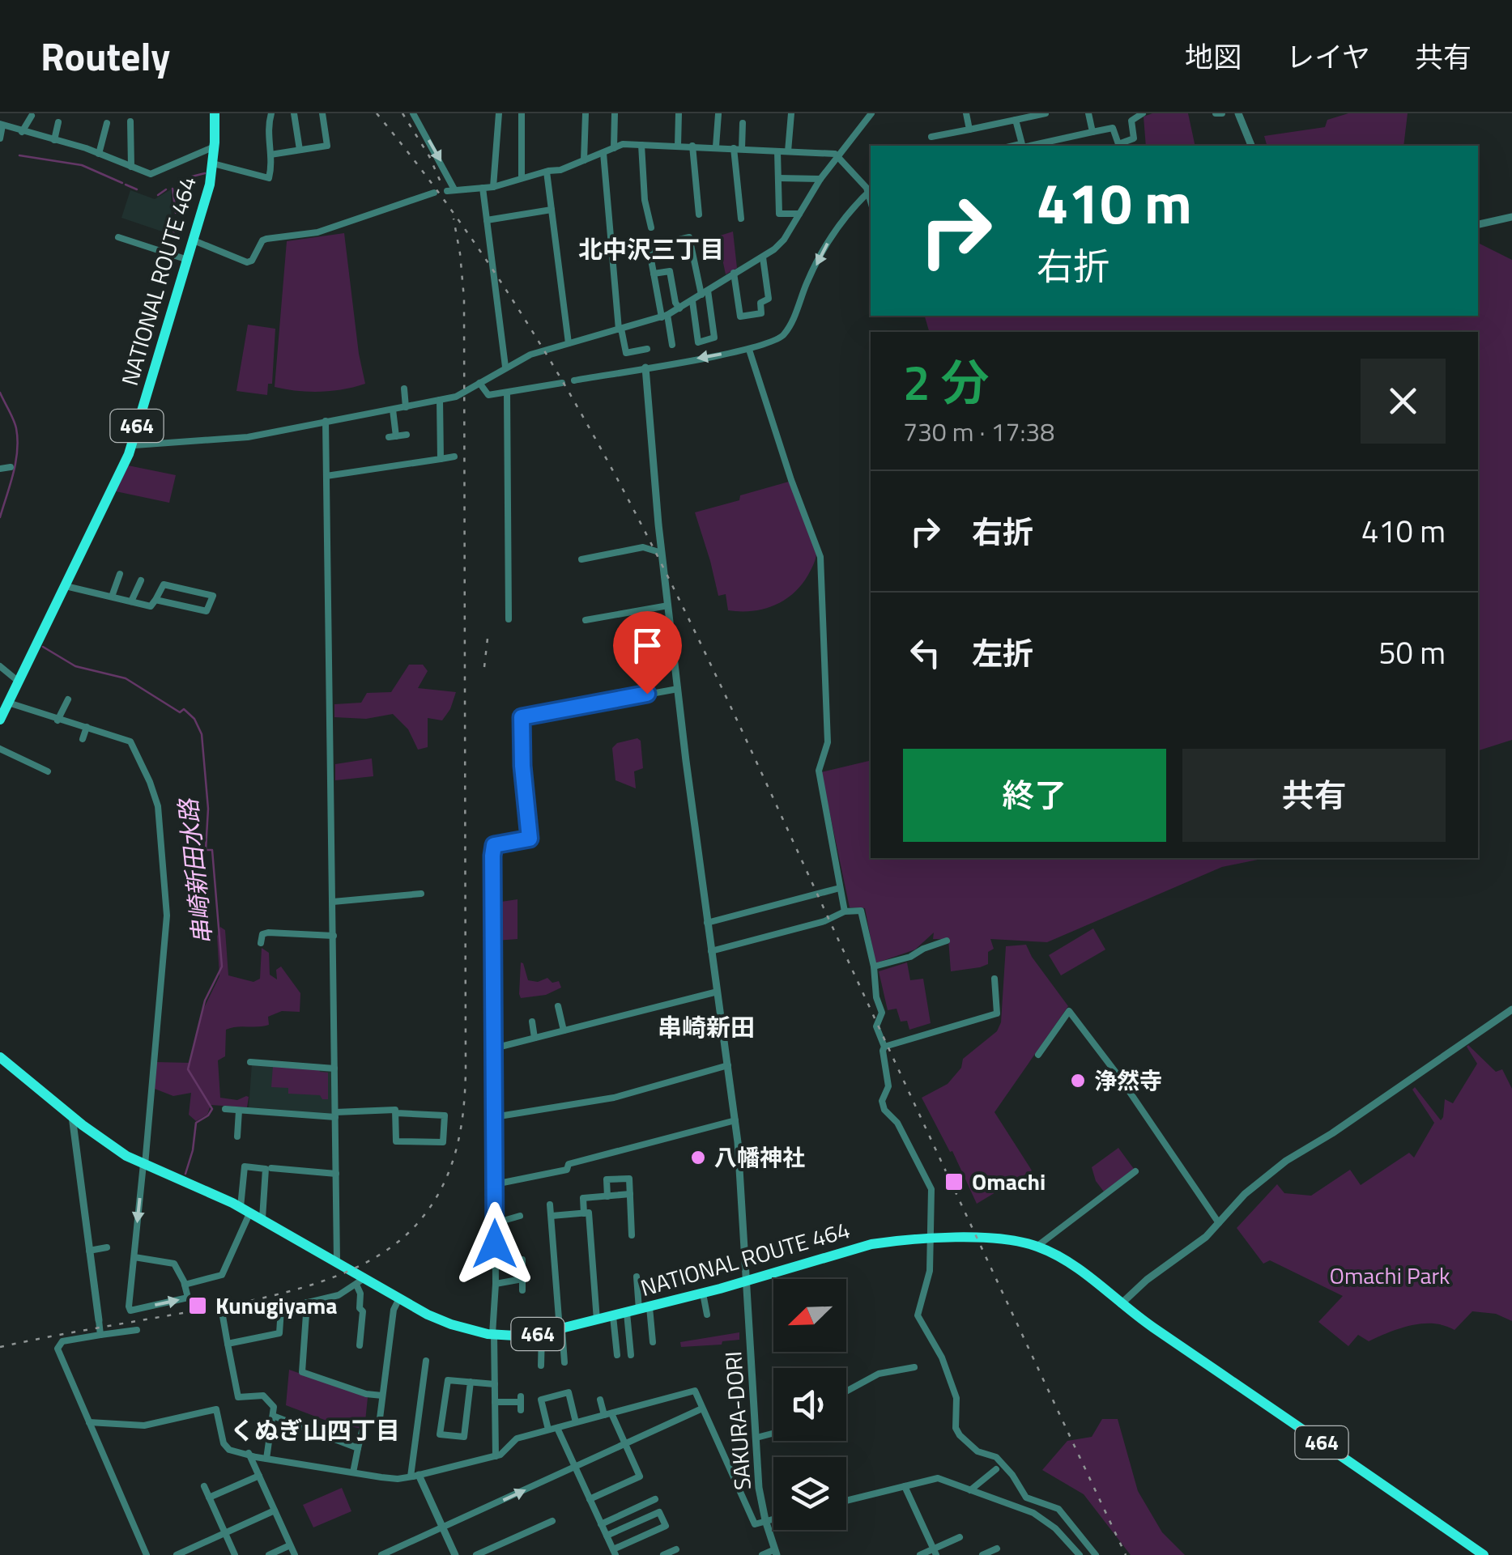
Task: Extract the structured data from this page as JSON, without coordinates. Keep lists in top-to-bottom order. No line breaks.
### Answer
{"streets":{"highway":["NATIONAL ROUTE 464","464"],"street":["SAKURA-DORI"]},"crossings":[["NATIONAL ROUTE 464","SAKURA-DORI"]],"districts":["北中沢三丁目","串崎新田","くぬぎ山四丁目"],"water":["串崎新田水路"],"parks":["Omachi Park"],"places":{"other":["浄然寺","八幡神社"],"transit":["Omachi","Kunugiyama"]},"north":"bottom left","page":{"header":"Routely","nav":["地図","レイヤ","共有"],"turn":["410 m","右折"],"heading":["2 分","730 m · 17:38"],"list":[{"name":"右折","value":"410 m"},{"name":"左折","value":"50 m"}],"buttons":["終了","共有"]}}
